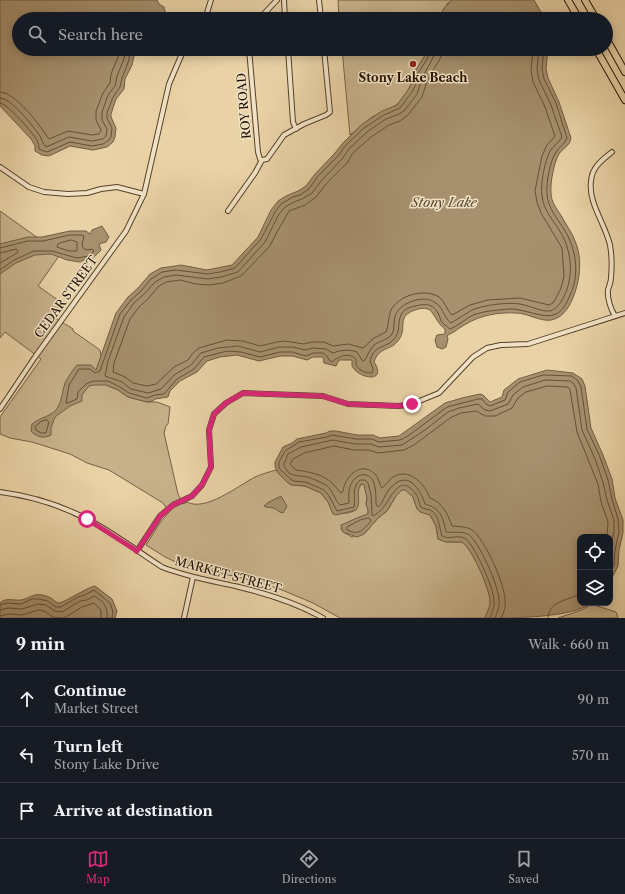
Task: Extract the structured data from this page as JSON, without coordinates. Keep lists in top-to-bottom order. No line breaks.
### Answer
{"streets":{"street":["ROY ROAD","CEDAR STREET","MARKET STREET"]},"water":["Stony Lake"],"places":["Stony Lake Beach"],"page":{"search":"Search here","heading":["9 min","Walk · 660 m"],"list":[["Continue","Market Street","90 m"],["Turn left","Stony Lake Drive","570 m"],"Arrive at destination"],"nav":["Map","Directions","Saved"]}}
